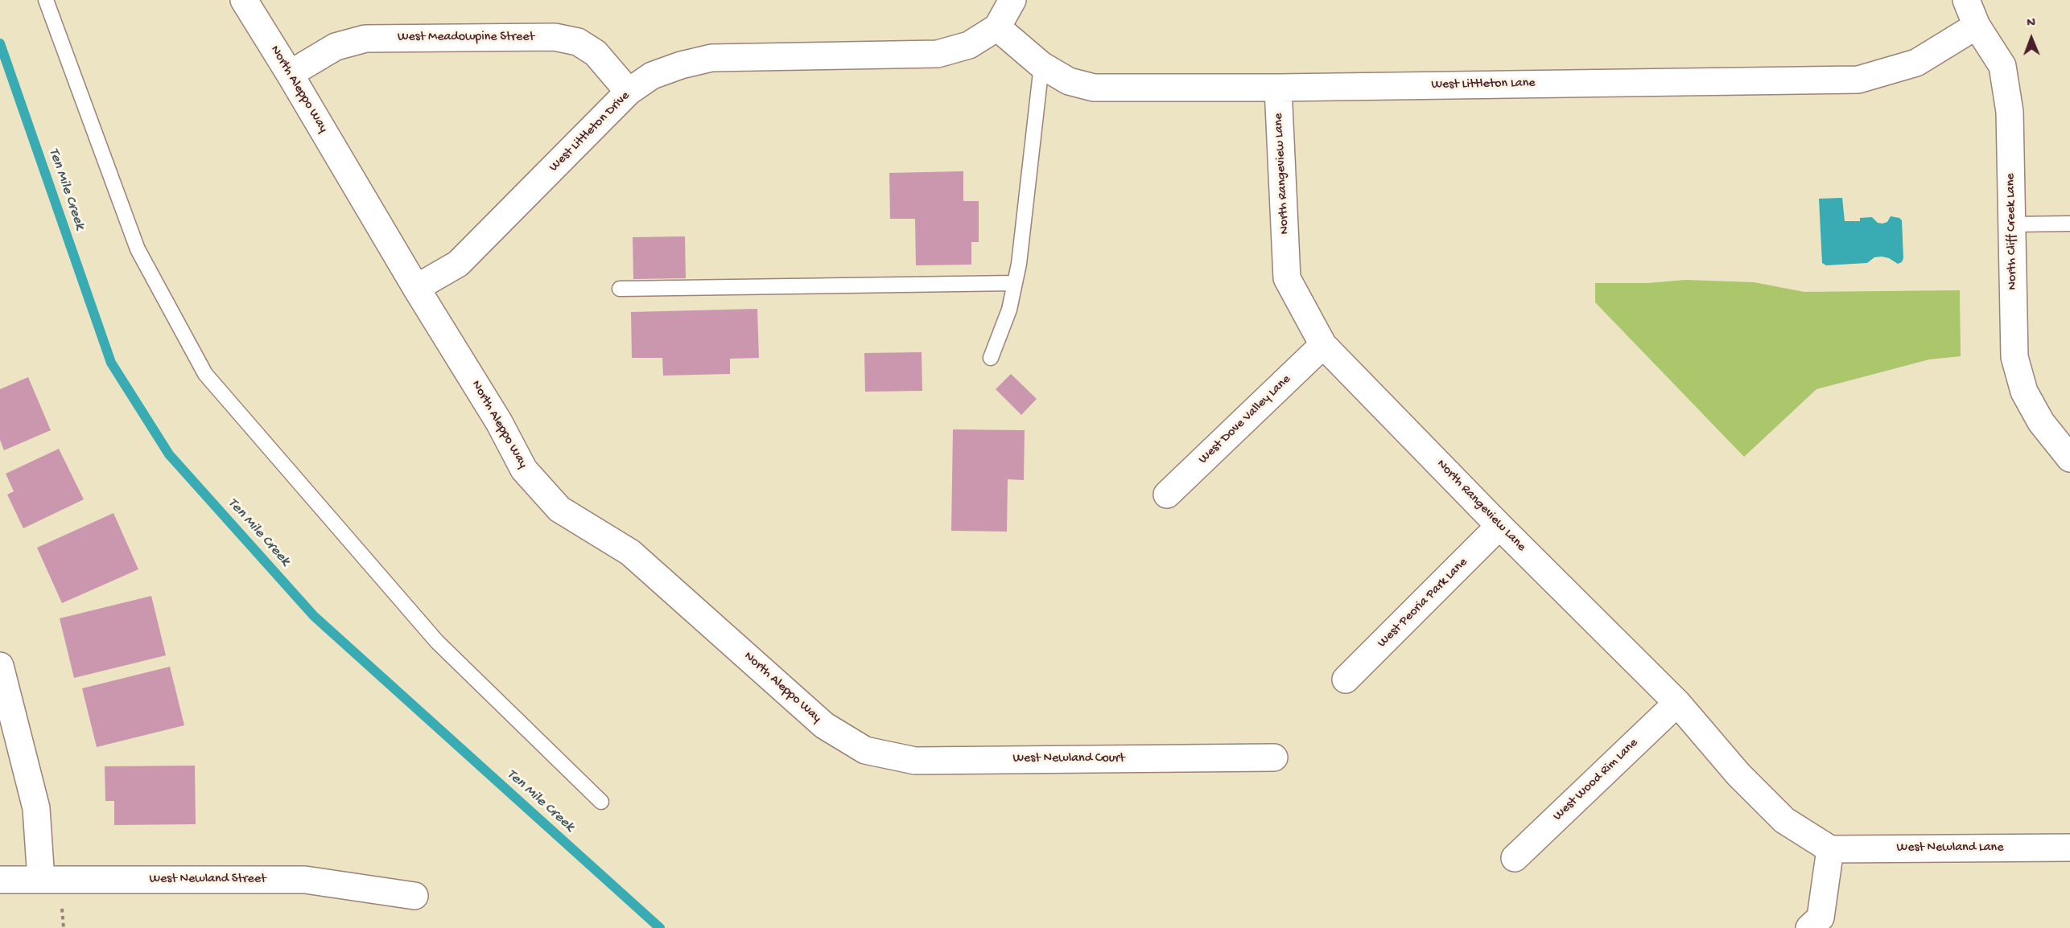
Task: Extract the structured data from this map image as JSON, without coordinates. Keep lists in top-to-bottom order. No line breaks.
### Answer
{"streets":{"street":["West Meadowpine Street","West Littleton Lane","North Aleppo Way","West Littleton Drive","North Rangeview Lane","North Cliff Creek Lane","West Dove Valley Lane","West Peoria Park Lane","West Newland Court","West Wood Rim Lane","West Newland Lane","West Newland Street"]},"crossings":[["West Meadowpine Street","North Aleppo Way"],["West Meadowpine Street","West Littleton Drive"],["West Littleton Lane","West Littleton Drive"],["West Littleton Lane","North Rangeview Lane"],["West Littleton Lane","North Cliff Creek Lane"],["North Aleppo Way","West Littleton Drive"],["North Aleppo Way","West Newland Court"],["North Rangeview Lane","West Dove Valley Lane"],["North Rangeview Lane","West Peoria Park Lane"],["North Rangeview Lane","West Wood Rim Lane"],["North Rangeview Lane","West Newland Lane"]],"water":["Ten Mile Creek"],"north":"top"}
